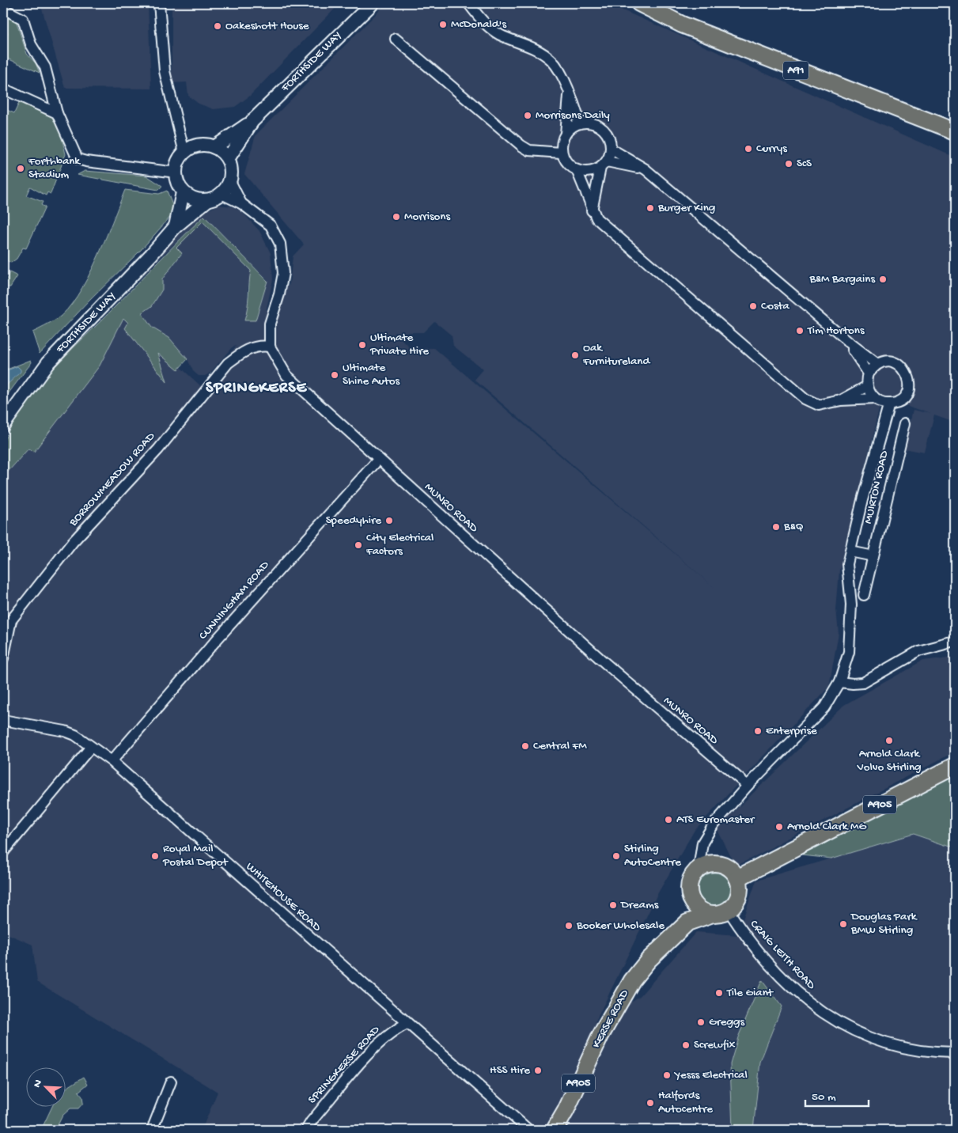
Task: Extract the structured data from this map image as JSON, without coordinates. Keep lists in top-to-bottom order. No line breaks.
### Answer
{"streets":{"main road":["A91","A905","KERSE ROAD"],"street":["FORTHSIDE WAY","BORROWMEADOW ROAD","MUIRTON ROAD","MUNRO ROAD","CUNNINGHAM ROAD","WHITEHOUSE ROAD","CRAIG LEITH ROAD","SPRINGKERSE ROAD"]},"crossings":[["BORROWMEADOW ROAD","MUNRO ROAD"],["MUNRO ROAD","CUNNINGHAM ROAD"],["CUNNINGHAM ROAD","WHITEHOUSE ROAD"],["A905","CRAIG LEITH ROAD"],["A905","KERSE ROAD"],["WHITEHOUSE ROAD","SPRINGKERSE ROAD"],["CRAIG LEITH ROAD","KERSE ROAD"]],"districts":["SPRINGKERSE"],"places":["McDonald's","Oakeshott House","Morrisons Daily","Currys","ScS","Forthbank Stadium","Burger King","Morrisons","B&M Bargains","Costa","Tim Hortons","Ultimate Private Hire","Oak Furnitureland","Ultimate Shine Autos","Speedyhire","B&Q","City Electrical Factors","Enterprise","Arnold Clark Volvo Stirling","Central FM","ATS Euromaster","Arnold Clark MG","Royal Mail Postal Depot","Stirling AutoCentre","Dreams","Douglas Park BMW Stirling","Booker Wholesale","Tile Giant","Greggs","Screwfix","HSS Hire","Yesss Electrical","Halfords Autocentre"],"scale_bar":"50 m","north":"top left"}
